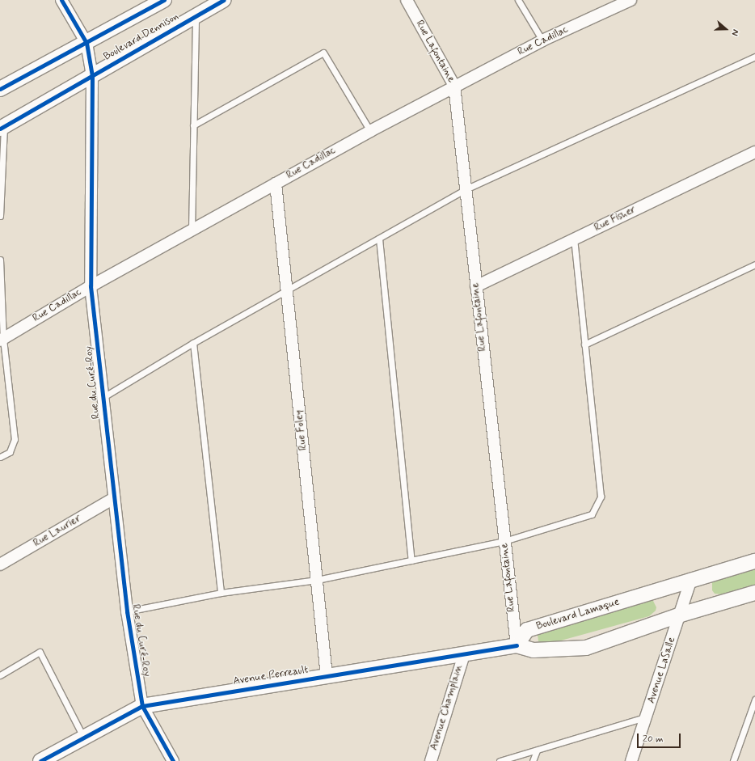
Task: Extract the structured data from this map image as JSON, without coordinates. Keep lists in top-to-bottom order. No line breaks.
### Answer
{"streets":{"street":["Boulevard Dennison","Rue Cadillac","Rue Lafontaine","Rue Fisher","Rue du Curé-Roy","Rue Foley","Rue Laurier","Boulevard Lamaque","Avenue LaSalle","Avenue Perreault","Avenue Champlain"]},"crossings":[["Boulevard Dennison","Rue du Curé-Roy"],["Rue Cadillac","Rue Lafontaine"],["Rue Cadillac","Rue du Curé-Roy"],["Rue Cadillac","Rue Foley"],["Rue Lafontaine","Rue Fisher"],["Rue Lafontaine","Boulevard Lamaque"],["Rue Lafontaine","Avenue Perreault"],["Rue du Curé-Roy","Rue Laurier"],["Rue du Curé-Roy","Avenue Perreault"],["Rue Foley","Avenue Perreault"],["Boulevard Lamaque","Avenue LaSalle"],["Boulevard Lamaque","Avenue Perreault"],["Avenue Perreault","Avenue Champlain"]],"scale_bar":"20 m","north":"right"}
